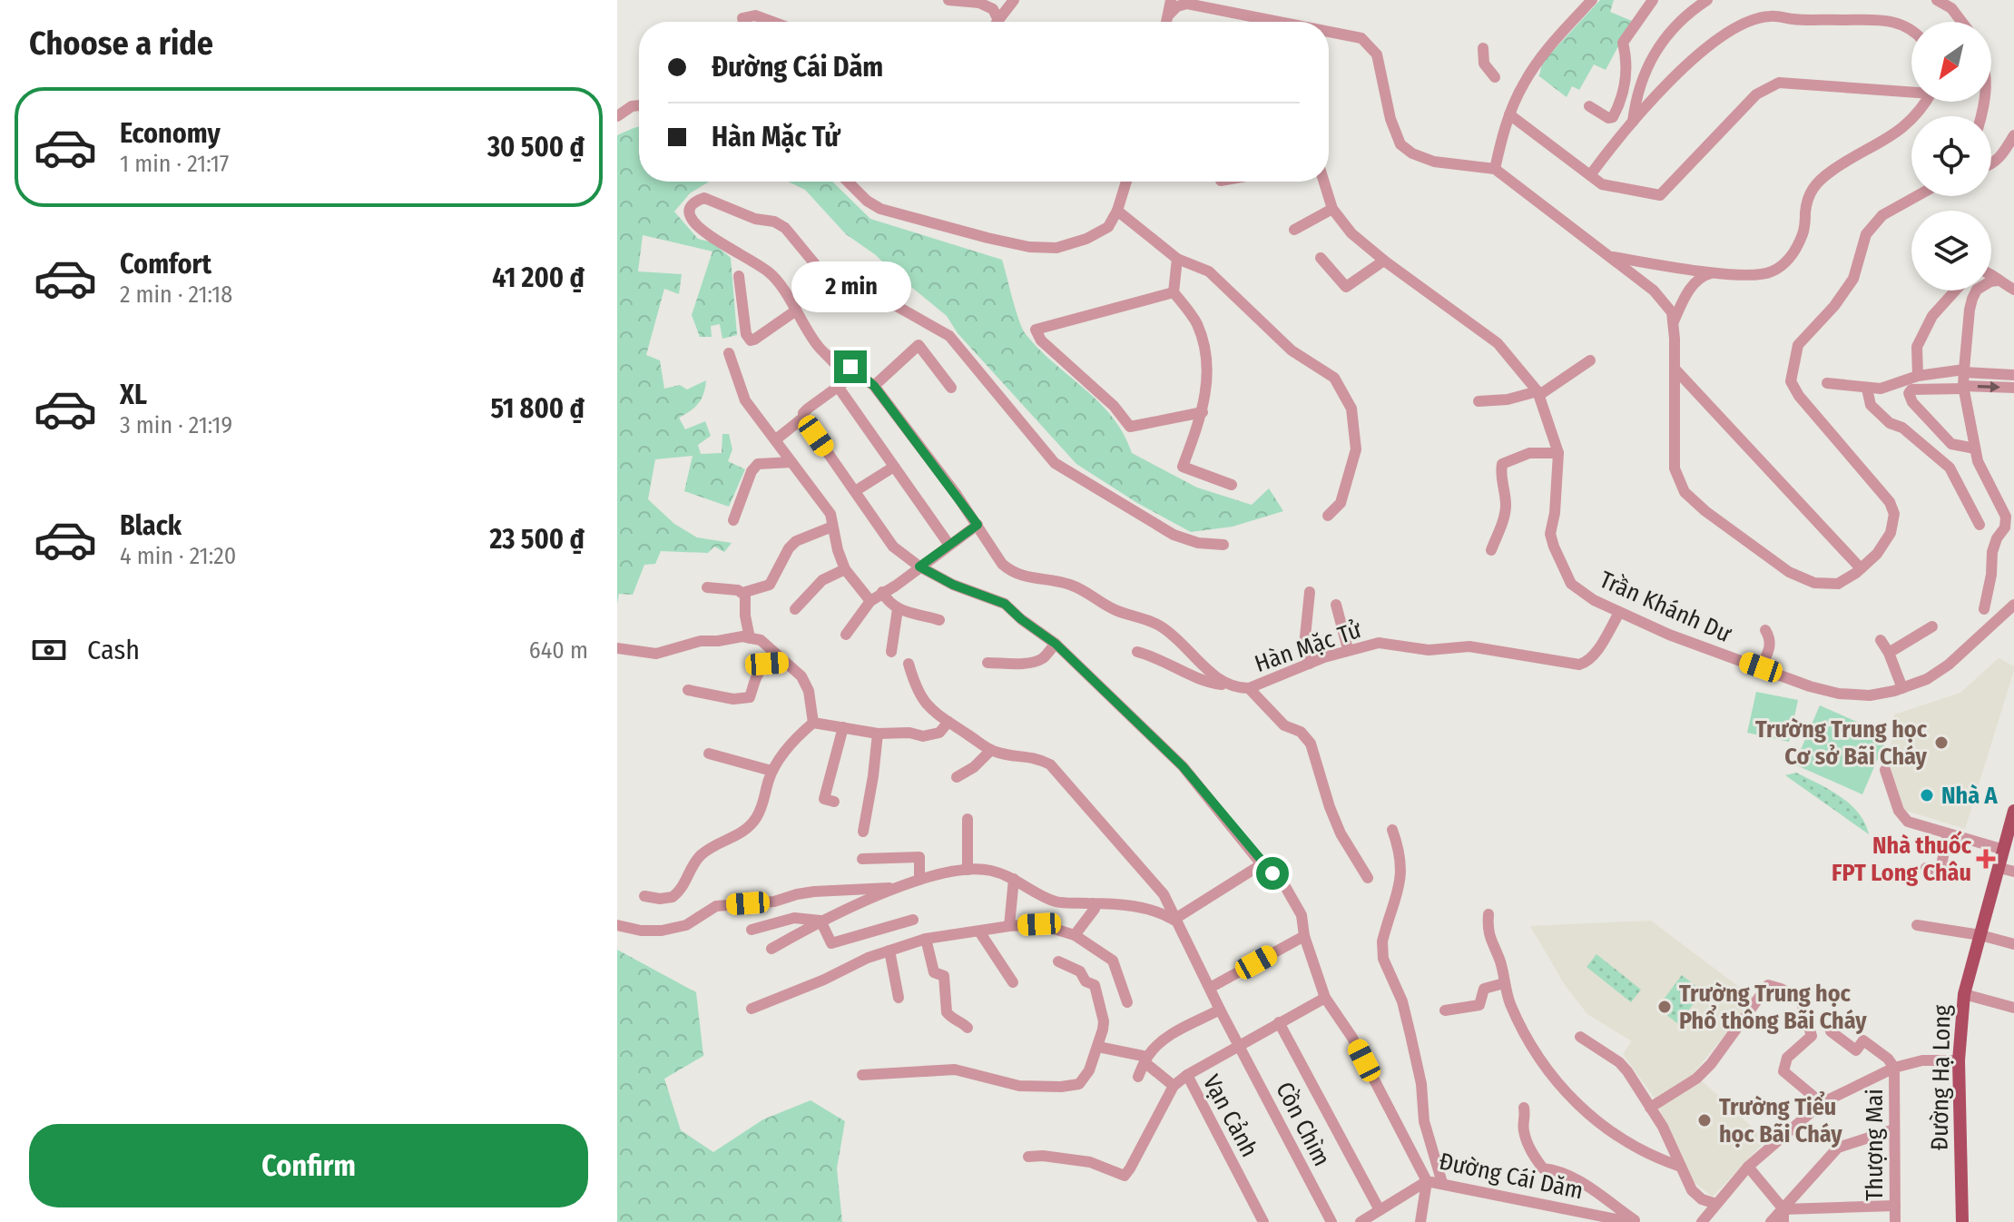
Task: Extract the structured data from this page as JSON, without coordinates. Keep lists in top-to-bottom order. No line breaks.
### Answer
{"streets":{"main road":["Đường Hạ Long"],"street":["Trần Khánh Dư","Hàn Mặc Tử","Vạn Cảnh","Cồn Chìm","Thượng Mai","Đường Cái Dăm"]},"crossings":[["Trần Khánh Dư","Hàn Mặc Tử"]],"places":{"other":["Trường Trung học Cơ sở Bãi Cháy","Nhà A","Trường Trung học Phổ thông Bãi Cháy","Trường Tiểu học Bãi Cháy"],"health":["Nhà thuốc FPT Long Châu"]},"north":"bottom left","page":{"heading":"Choose a ride","banner":["Đường Cái Dăm","Hàn Mặc Tử"],"list":[{"name":"Economy","note":"1 min · 21:17","value":"30 500 ₫"},{"name":"Comfort","note":"2 min · 21:18","value":"41 200 ₫"},{"name":"XL","note":"3 min · 21:19","value":"51 800 ₫"},{"name":"Black","note":"4 min · 21:20","value":"23 500 ₫"}],"bubble":"2 min","pay":["Cash","640 m"],"buttons":"Confirm"}}
